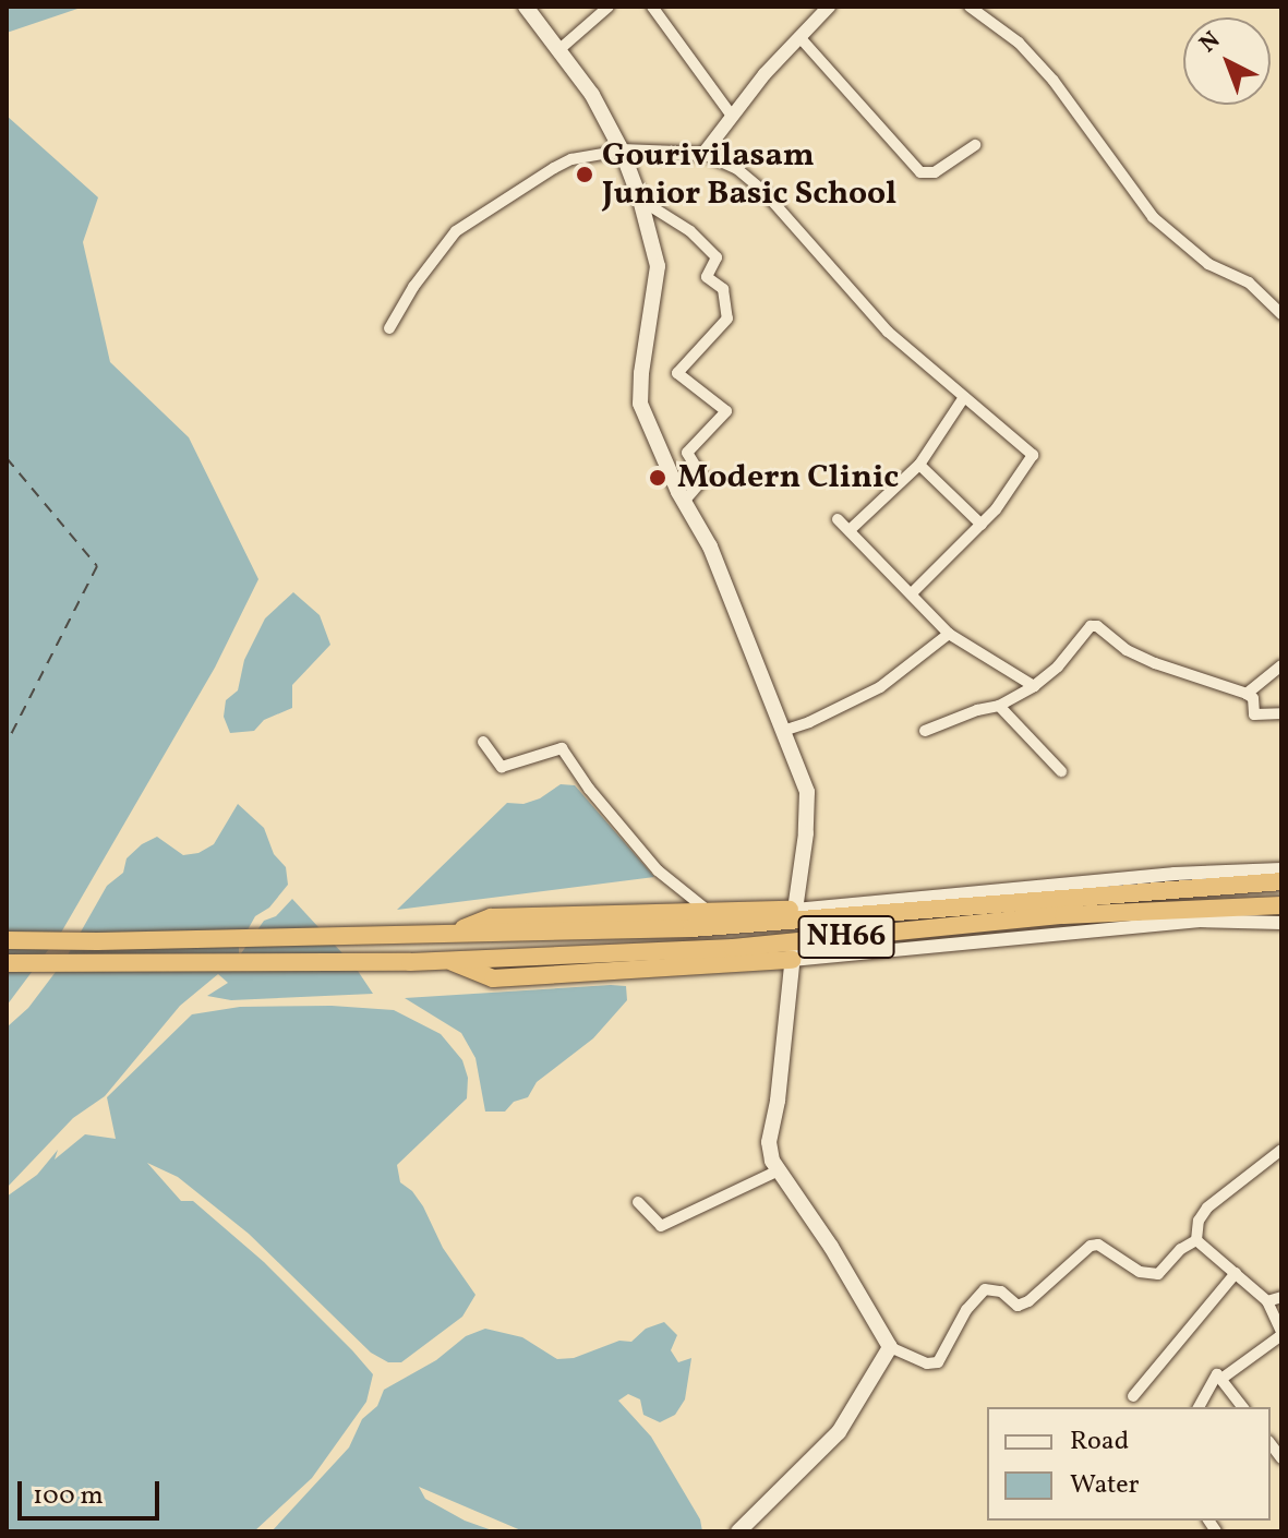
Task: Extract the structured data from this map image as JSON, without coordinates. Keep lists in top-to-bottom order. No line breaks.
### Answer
{"streets":{"highway":["NH66"]},"places":["Gourivilasam Junior Basic School","Modern Clinic"],"legend":["Road","Water"],"scale_bar":"100 m","north":"top left"}
